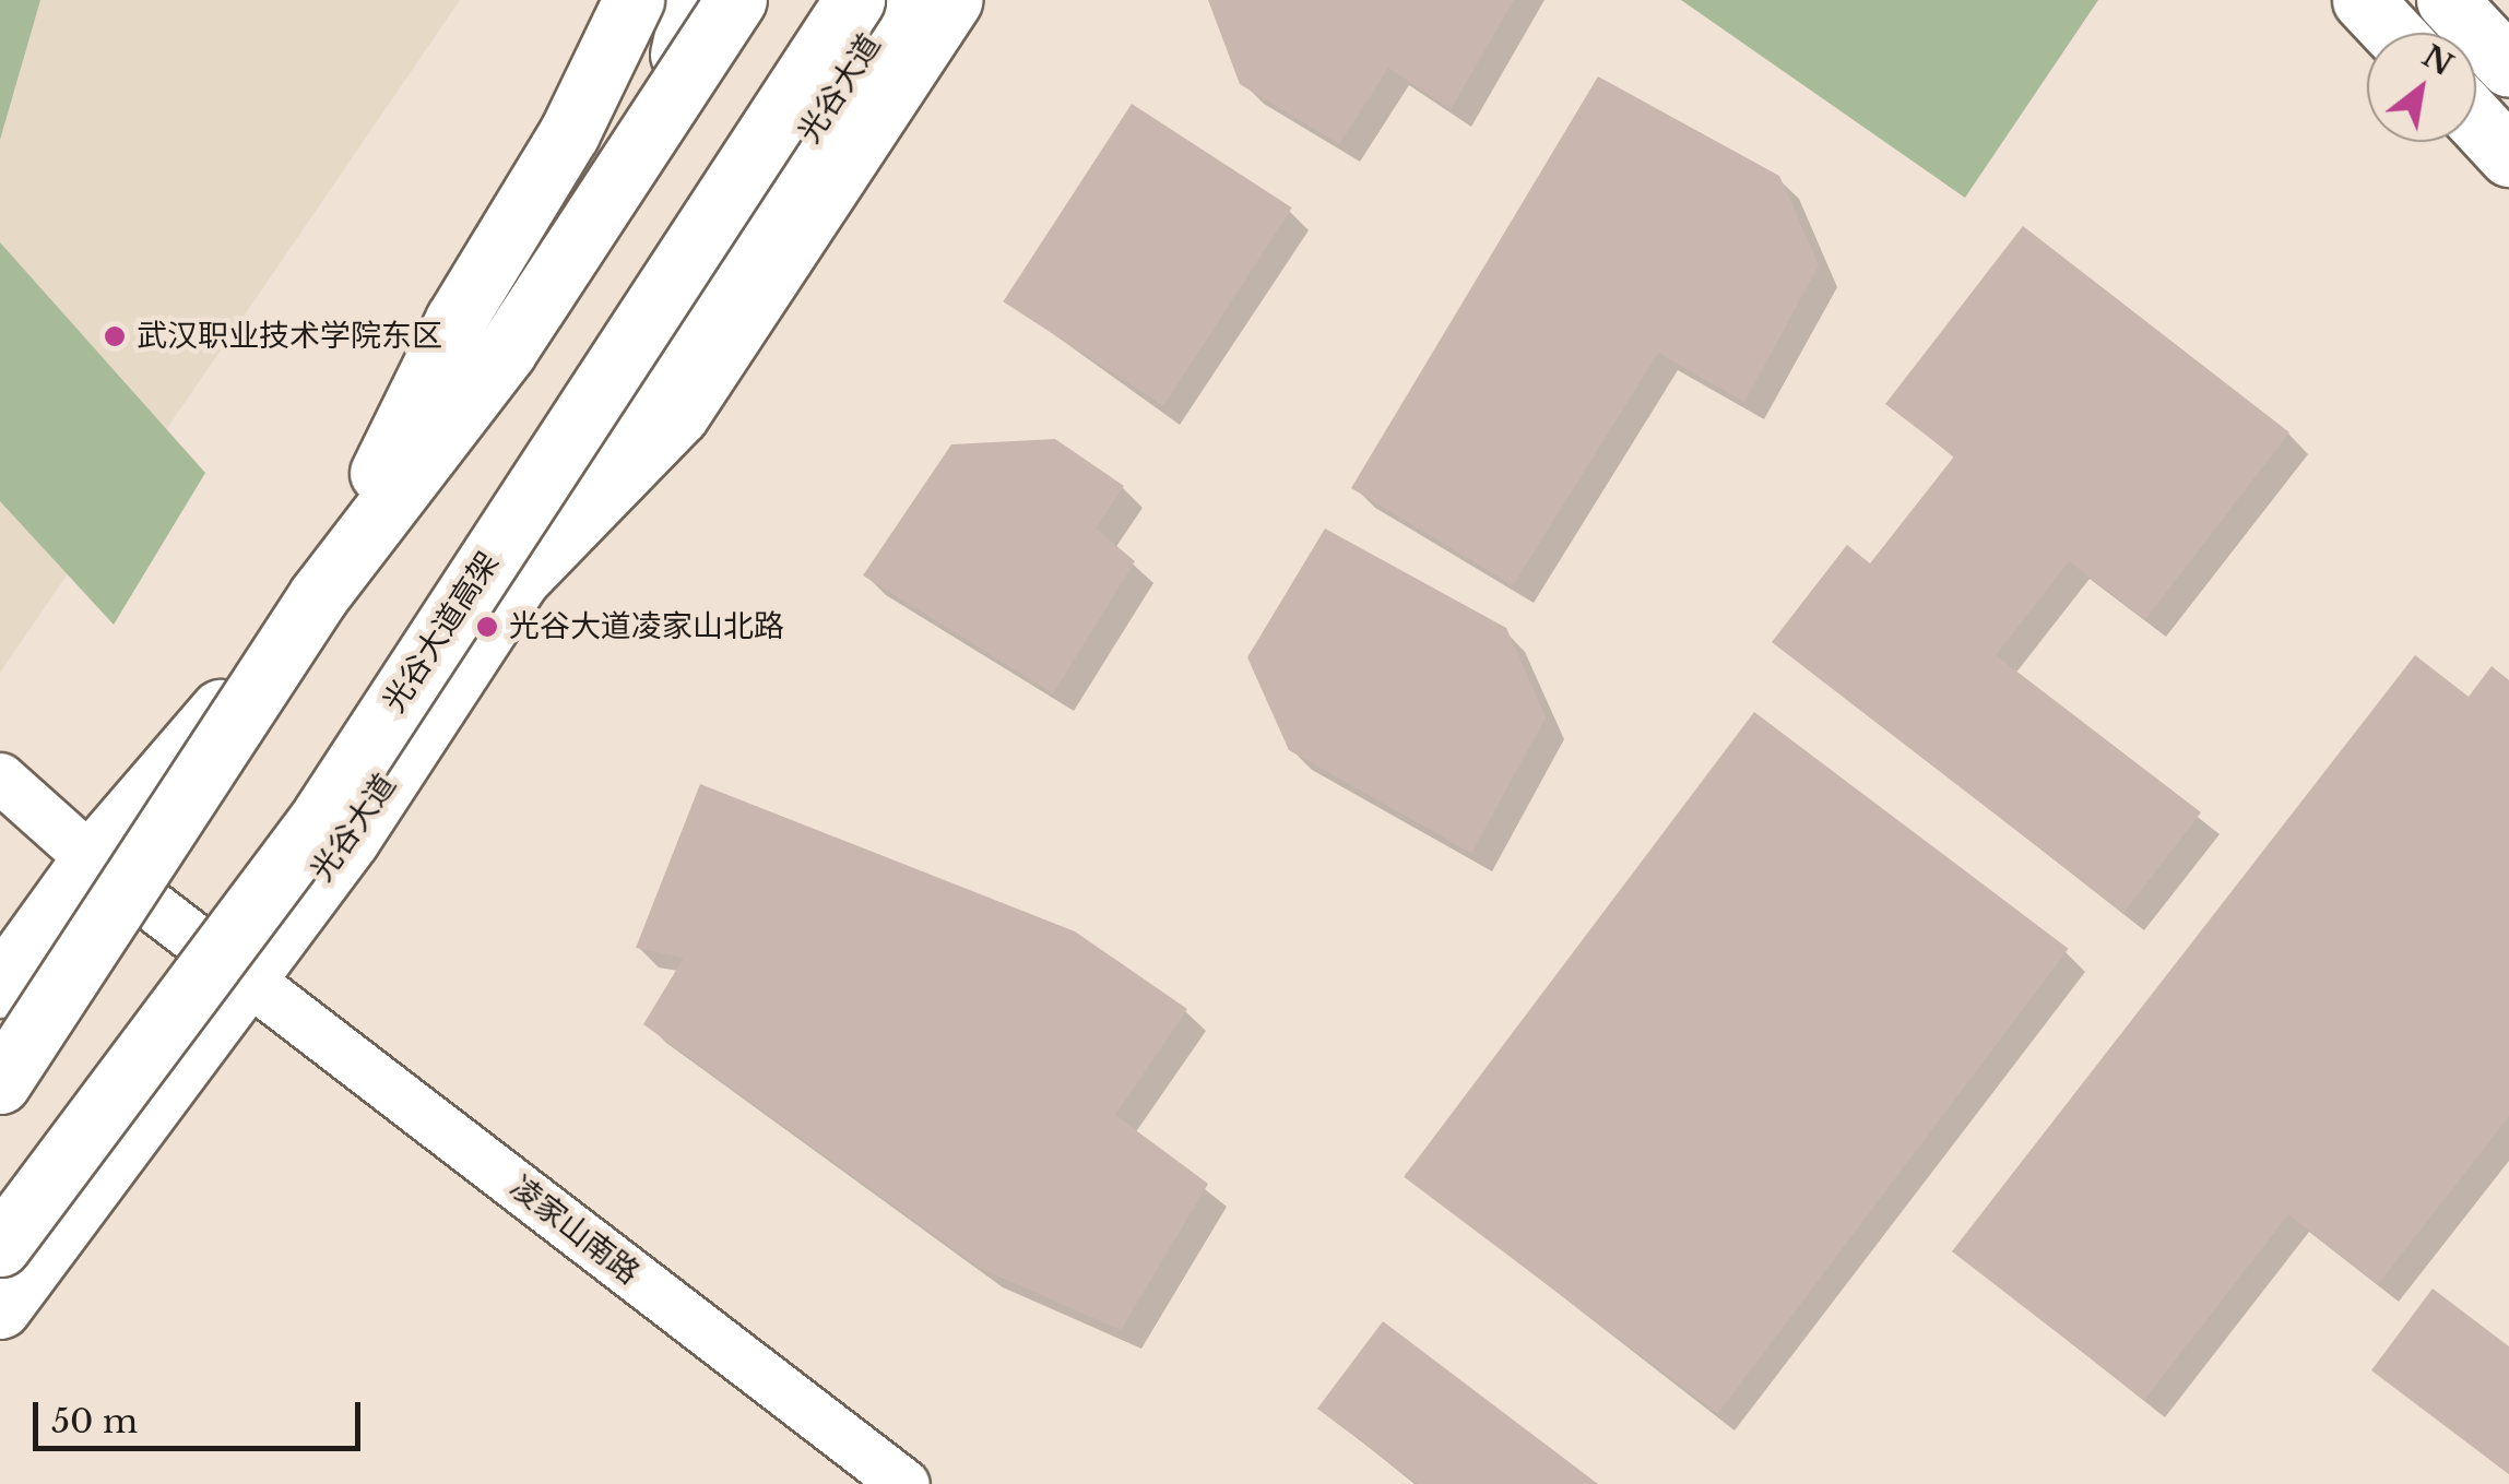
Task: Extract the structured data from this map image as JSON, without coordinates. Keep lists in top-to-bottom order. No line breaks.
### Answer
{"streets":{"main road":["光谷大道","光谷大道高架"],"street":["凌家山南路"]},"crossings":[["光谷大道","凌家山南路"]],"places":["武汉职业技术学院东区","光谷大道凌家山北路"],"scale_bar":"50 m","north":"top right"}
